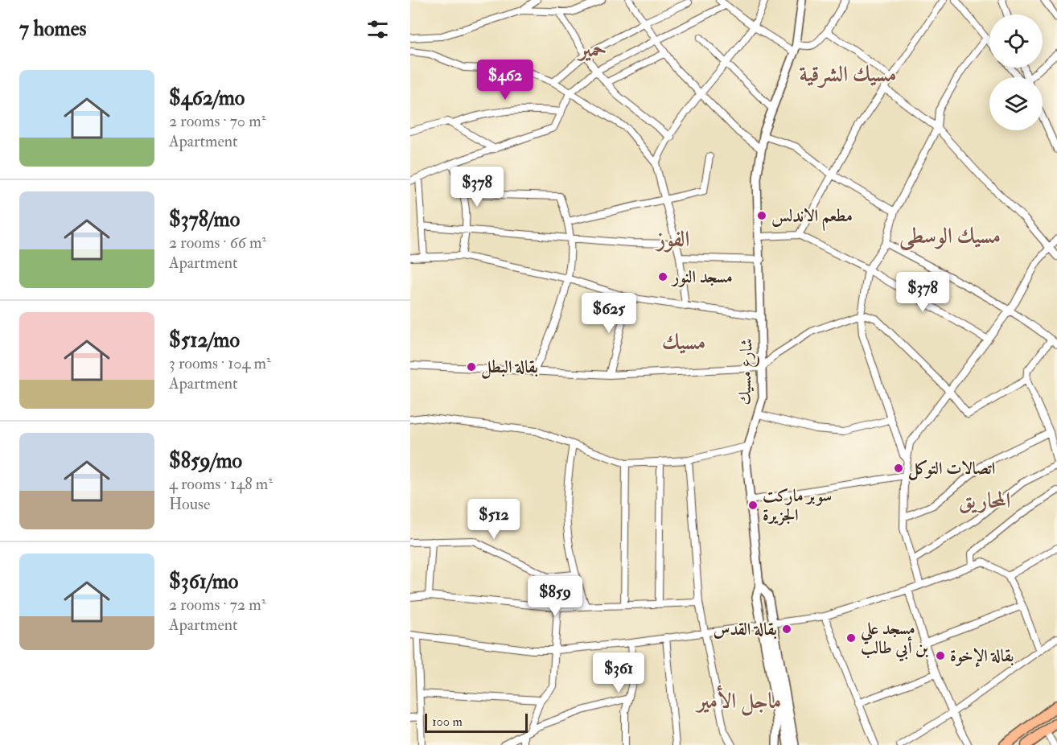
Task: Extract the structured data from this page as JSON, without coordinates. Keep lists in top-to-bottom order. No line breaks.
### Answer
{"streets":{"street":["شارع مسيك"]},"districts":["حمير","مسيك الشرقية","مسيك الوسطى","الفوز","مسيك","المحاريق","ماجل الأمير"],"places":["مطعم الاندلس","مسجد النور","بقالة البطل","اتصالات التوكل","سوبر ماركت الجزيرة","بقالة القدس","مسجد علي بن أبي طالب","بقالة الإخوة"],"scale_bar":"100 m","page":{"heading":"7 homes","list":[{"name":"$462/mo","note":"2 rooms · 70 m² · Apartment"},{"name":"$378/mo","note":"2 rooms · 66 m² · Apartment"},{"name":"$512/mo","note":"3 rooms · 104 m² · Apartment"},{"name":"$859/mo","note":"4 rooms · 148 m² · House"},{"name":"$361/mo","note":"2 rooms · 72 m² · Apartment"}],"price":["$462","$378","$378","$625","$512","$859","$361"],"scale":"100 m"}}
